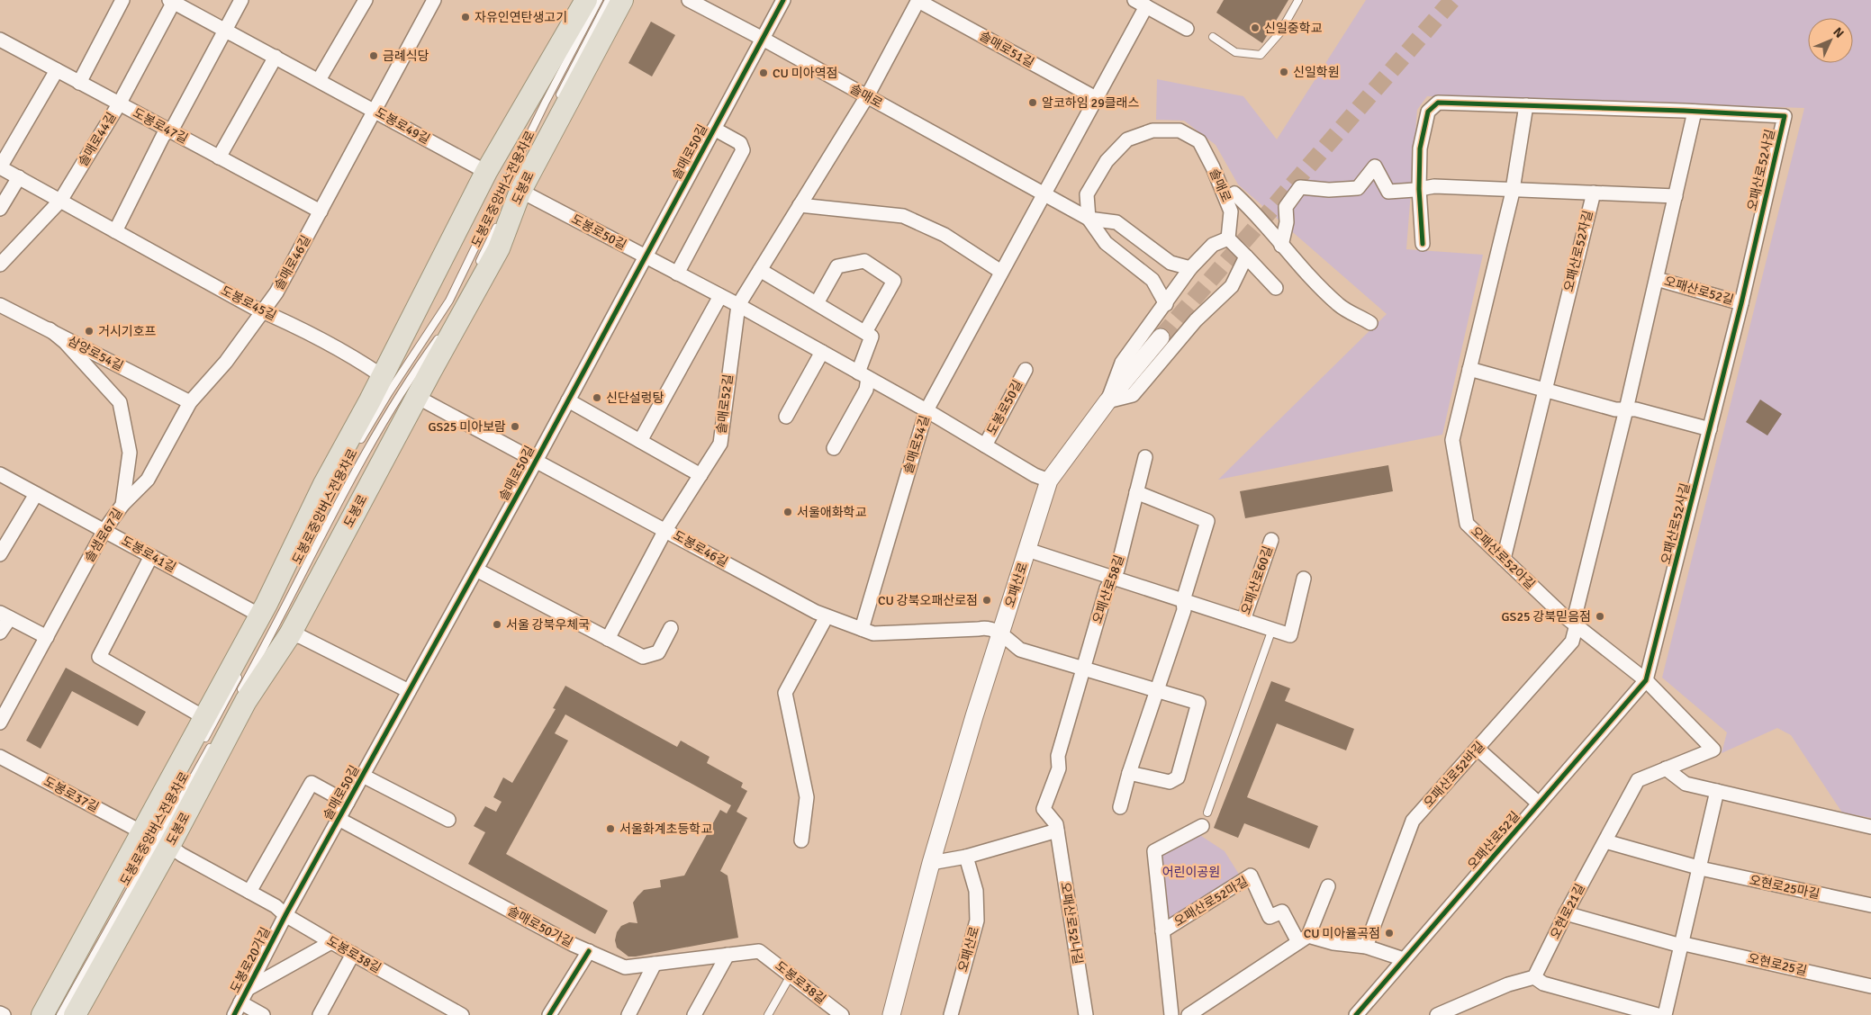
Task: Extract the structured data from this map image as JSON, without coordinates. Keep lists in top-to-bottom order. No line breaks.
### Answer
{"streets":{"main road":["도봉로"],"street":["솔매로51길","솔매로","도봉로47길","도봉로49길","솔매로44길","솔매로50길","오패산로52사길","도봉로50길","오패산로52자길","솔매로46길","오패산로52길","도봉로45길","삼양로54길","솔매로52길","솔매로54길","솔샘로67길","도봉로46길","도봉로41길","오패산로52아길","오패산로60길","오패산로","오패산로58길","오패산로52바길","도봉로37길","오현로25마길","오패산로52마길","오현로21길","오패산로52나길","솔매로50가길","도봉로38길","도봉로20가길","오현로25길"],"lane":["도봉로중앙버스전용차로"]},"crossings":[["솔매로51길","솔매로"],["솔매로51길","솔매로52길"],["솔매로","솔매로50길"],["솔매로","솔매로52길"],["솔매로","솔매로54길"],["도봉로47길","솔매로44길"],["도봉로47길","솔매로46길"],["도봉로49길","솔매로44길"],["도봉로49길","솔매로46길"],["솔매로44길","도봉로45길"],["솔매로50길","도봉로50길"],["솔매로50길","도봉로46길"],["솔매로50길","솔매로50가길"],["솔매로50길","도봉로38길"],["솔매로50길","도봉로20가길"],["오패산로52사길","오패산로52길"],["오패산로52사길","오패산로52아길"],["오패산로52사길","오현로21길"],["도봉로","도봉로50길"],["도봉로","도봉로46길"],["도봉로","도봉로38길"],["도봉로중앙버스전용차로","도봉로37길"],["도봉로50길","솔매로52길"],["도봉로50길","솔매로54길"],["도봉로50길","오패산로"],["오패산로52자길","오패산로52아길"],["솔매로46길","도봉로45길"],["솔매로46길","삼양로54길"],["솔매로46길","솔샘로67길"],["오패산로52길","오현로21길"],["삼양로54길","솔샘로67길"],["솔매로52길","도봉로46길"],["솔매로54길","도봉로46길"],["솔샘로67길","도봉로41길"],["도봉로46길","오패산로"],["오패산로52아길","오패산로52바길"],["오패산로60길","오패산로"],["오패산로60길","오패산로58길"],["오패산로58길","오패산로52나길"],["오현로25마길","오현로21길"],["오현로21길","오현로25길"],["솔매로50가길","도봉로38길"],["도봉로38길","도봉로20가길"]],"parks":["어린이공원"],"places":["자유인연탄생고기","신일중학교","금례식당","신일학원","CU 미아역점","알코하임 29클래스","거시기호프","신단설렁탕","GS25 미아보람","서울애화학교","CU 강북오패산로점","GS25 강북믿음점","서울 강북우체국","서울화계초등학교","CU 미아율곡점"],"north":"top right"}
